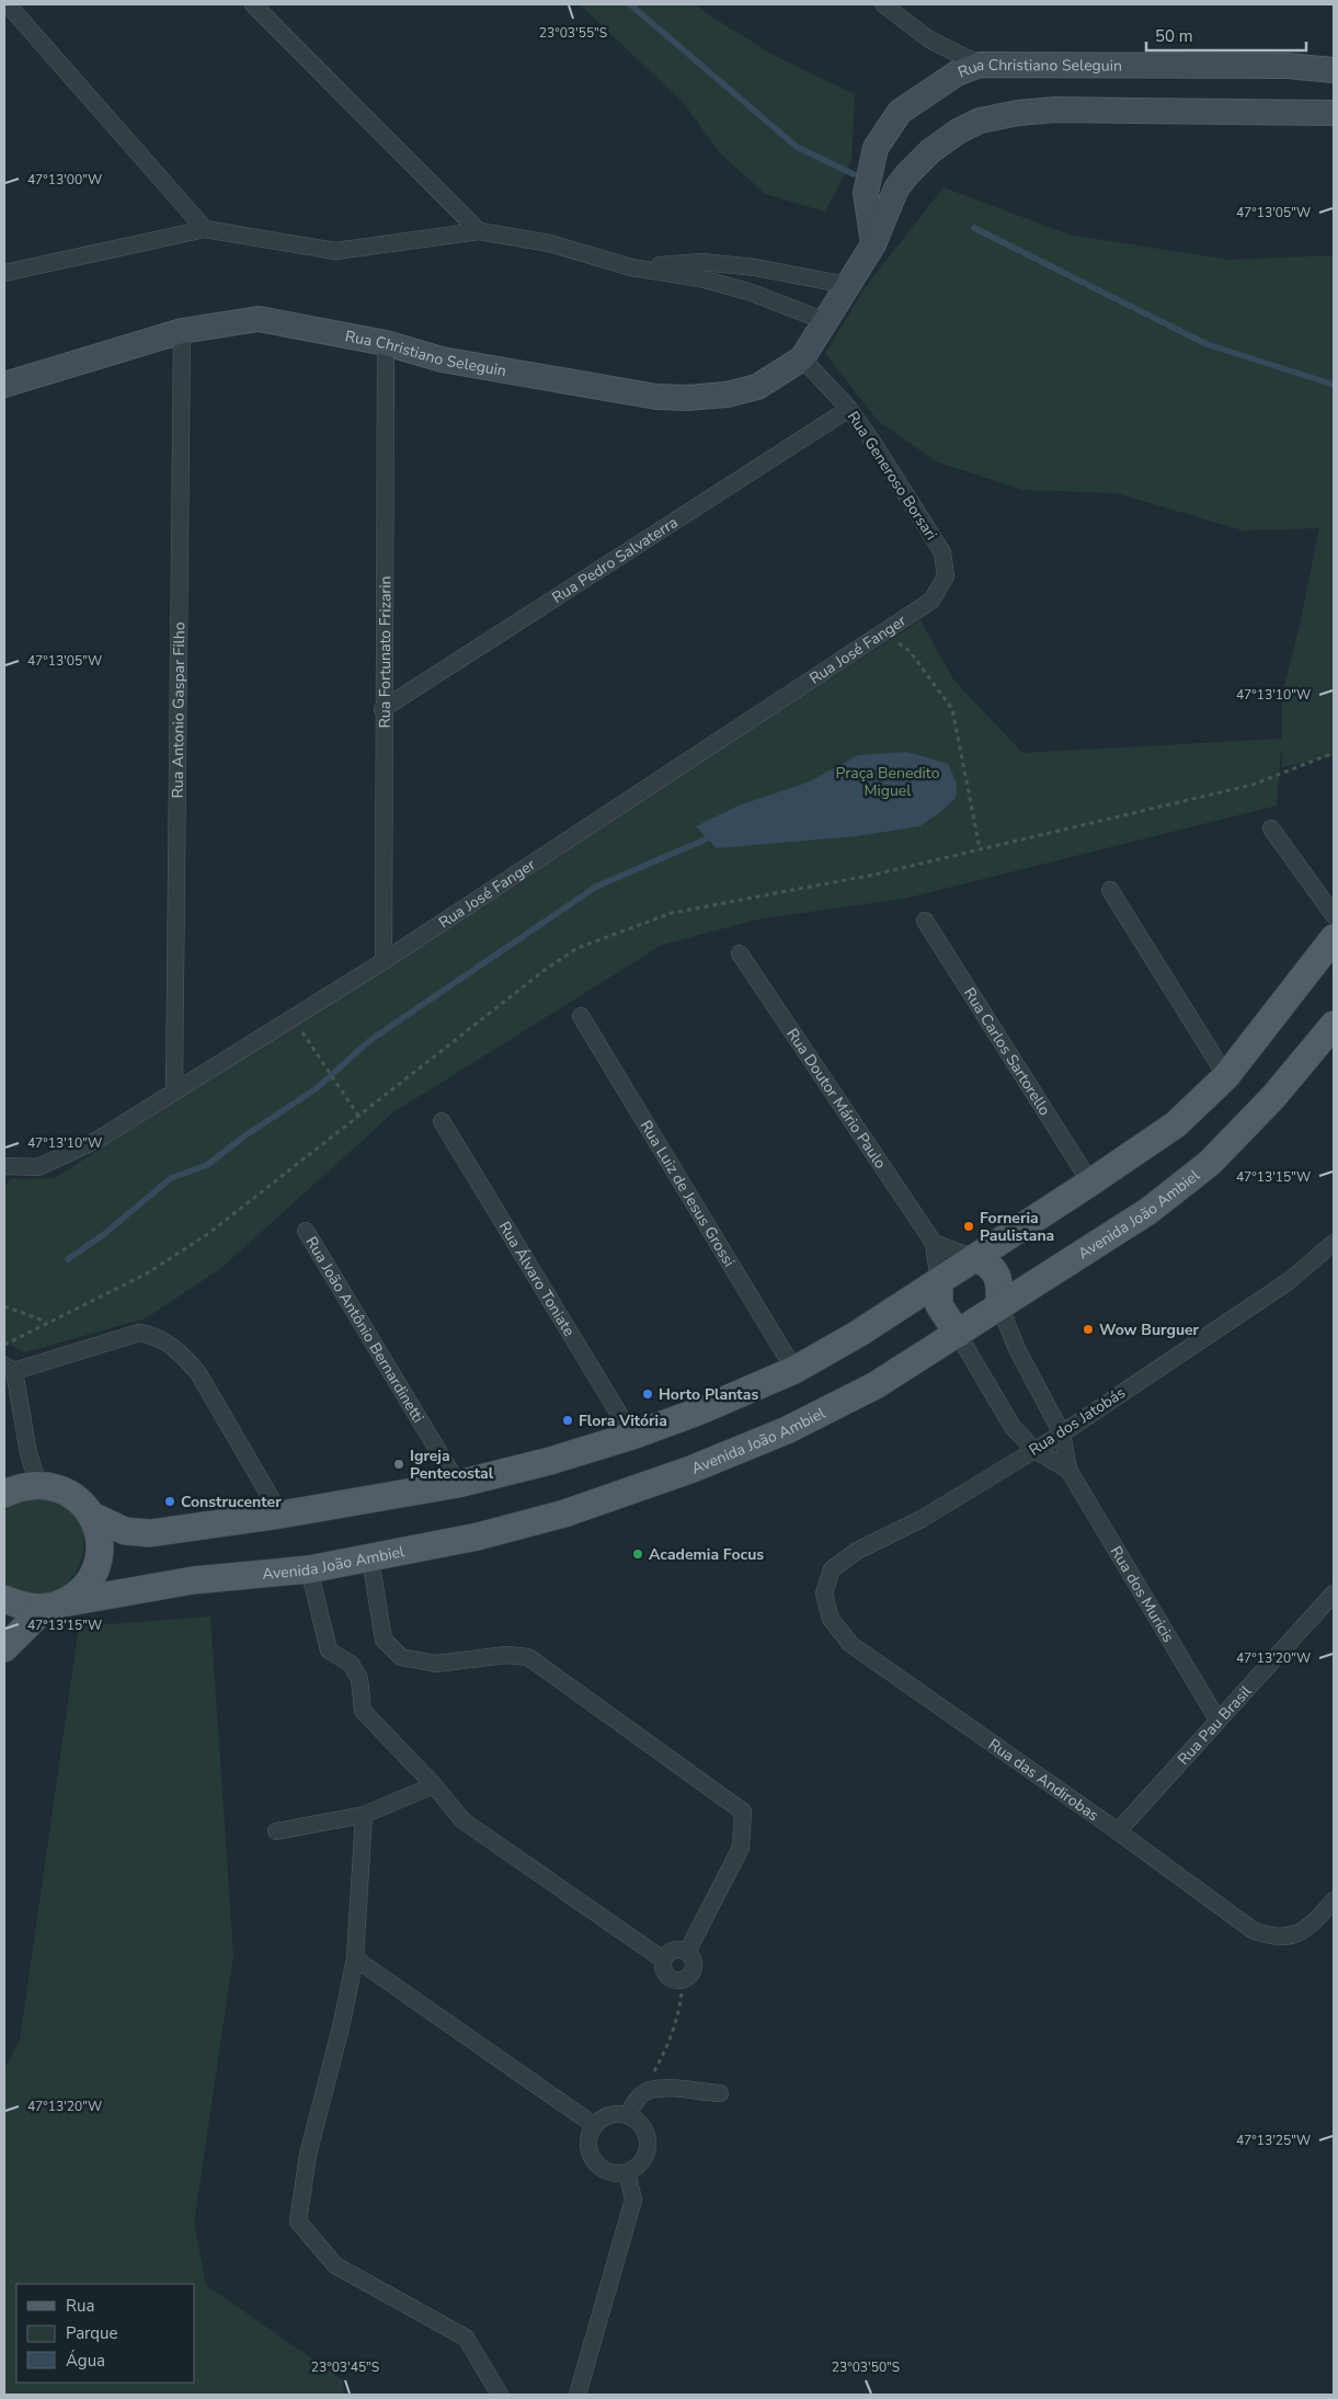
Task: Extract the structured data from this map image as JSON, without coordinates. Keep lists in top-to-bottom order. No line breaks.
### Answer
{"streets":{"main road":["Rua Christiano Seleguin","Avenida João Ambiel"],"street":["Rua Generoso Borsari","Rua Pedro Salvaterra","Rua José Fanger","Rua Fortunato Frizarin","Rua Antonio Gaspar Filho","Rua Carlos Sartorello","Rua Doutor Mário Paulo","Rua Luiz de Jesus Grossi","Rua Álvaro Toniate","Rua João Antônio Bernardinetti","Rua dos Jatobás","Rua dos Muricis","Rua Pau Brasil","Rua das Andirobas"]},"crossings":[["Rua Christiano Seleguin","Rua Generoso Borsari"],["Rua Christiano Seleguin","Rua Fortunato Frizarin"],["Rua Christiano Seleguin","Rua Antonio Gaspar Filho"],["Rua Generoso Borsari","Rua Pedro Salvaterra"],["Rua Generoso Borsari","Rua José Fanger"],["Rua Pedro Salvaterra","Rua Fortunato Frizarin"],["Rua José Fanger","Rua Fortunato Frizarin"],["Rua José Fanger","Rua Antonio Gaspar Filho"],["Rua Doutor Mário Paulo","Avenida João Ambiel"],["Rua Doutor Mário Paulo","Rua dos Muricis"],["Avenida João Ambiel","Rua dos Muricis"],["Rua dos Jatobás","Rua dos Muricis"],["Rua dos Jatobás","Rua das Andirobas"],["Rua dos Muricis","Rua Pau Brasil"],["Rua Pau Brasil","Rua das Andirobas"]],"parks":["Praça Benedito Miguel"],"places":["Forneria Paulistana","Wow Burguer","Horto Plantas","Flora Vitória","Igreja Pentecostal","Construcenter","Academia Focus"],"legend":["Rua","Parque","Água"],"scale_bar":"50 m","coordinates":["23°03'55\"S","47°13'00\"W","47°13'05\"W","47°13'10\"W","47°13'15\"W","47°13'20\"W","47°13'25\"W","23°03'45\"S","23°03'50\"S"]}
